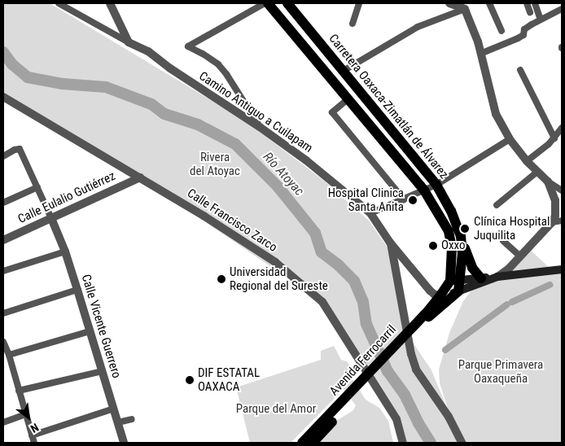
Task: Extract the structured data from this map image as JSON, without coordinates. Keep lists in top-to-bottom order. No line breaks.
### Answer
{"streets":{"main road":["Carretera Oaxaca-Zimatlán de Álvarez","Avenida Ferrocarril"],"street":["Camino Antiguo a Cuilapam","Calle Eulalio Gutiérrez","Calle Francisco Zarco","Calle Vicente Guerrero"]},"crossings":[["Calle Eulalio Gutiérrez","Calle Francisco Zarco"],["Calle Eulalio Gutiérrez","Calle Vicente Guerrero"]],"water":["Río Atoyac"],"parks":["Rivera del Atoyac","Parque Primavera Oaxaqueña","Parque del Amor"],"places":["Hospital Clinica Santa Anita","Clínica Hospital Juquilita","Oxxo","Universidad Regional del Sureste","DIF ESTATAL OAXACA"],"north":"bottom right"}
